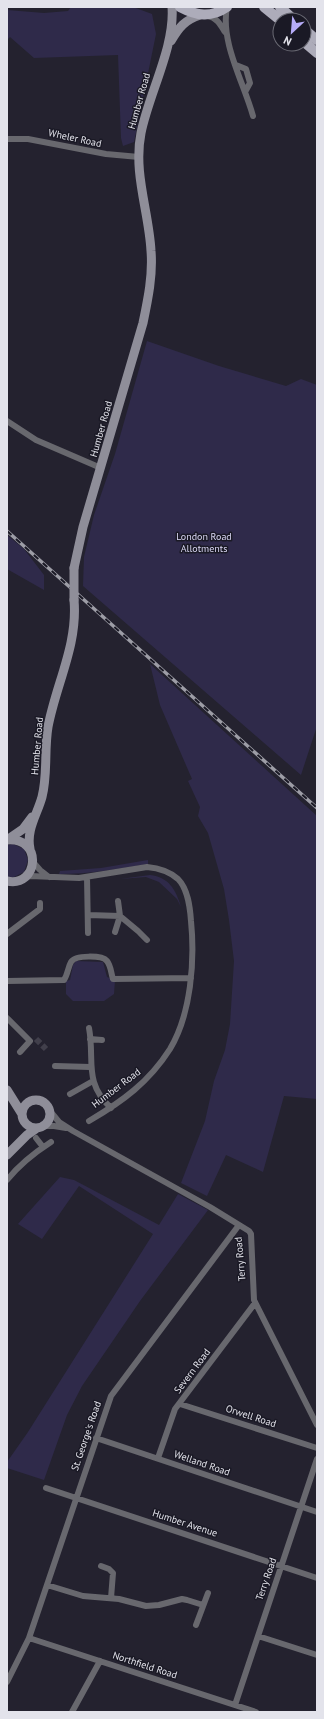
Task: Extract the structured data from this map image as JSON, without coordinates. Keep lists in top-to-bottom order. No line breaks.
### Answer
{"streets":{"main road":["Humber Road"],"street":["Wheler Road","Terry Road","Severn Road","Orwell Road","St. George's Road","Welland Road","Humber Avenue","Northfield Road"]},"crossings":[["Humber Road","Wheler Road"],["Terry Road","Severn Road"],["Terry Road","St. George's Road"],["Terry Road","Welland Road"],["Terry Road","Humber Avenue"],["Terry Road","Northfield Road"],["Severn Road","Orwell Road"],["Severn Road","Welland Road"],["St. George's Road","Welland Road"],["St. George's Road","Humber Avenue"],["St. George's Road","Northfield Road"]],"parks":["London Road Allotments"],"north":"bottom left"}
